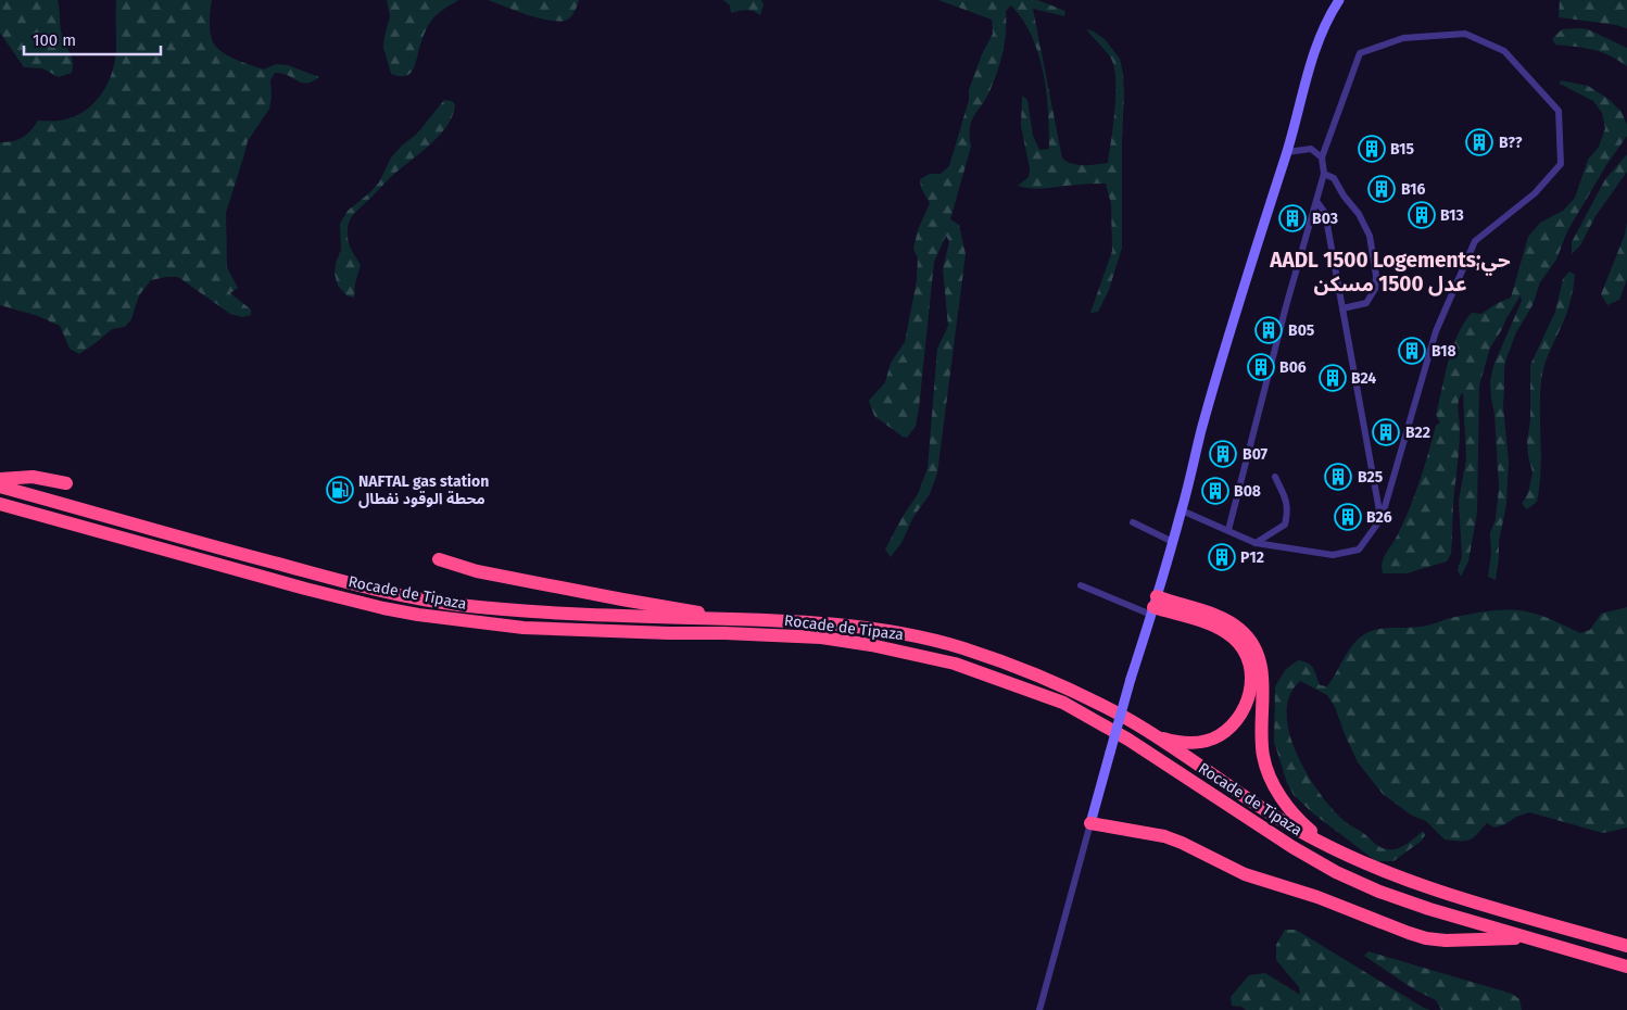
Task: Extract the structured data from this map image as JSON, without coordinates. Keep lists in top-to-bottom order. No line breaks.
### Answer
{"streets":{"highway":["Rocade de Tipaza"]},"districts":["AADL 1500 Logements;حي عدل 1500 مسكن"],"places":{"building":["B??","B15","B16","B13","B03","B05","B18","B06","B24","B22","B07","B25","B08","B26","P12"],"fuel station":["NAFTAL gas station محطة الوقود نفطال"]},"scale_bar":"100 m"}
